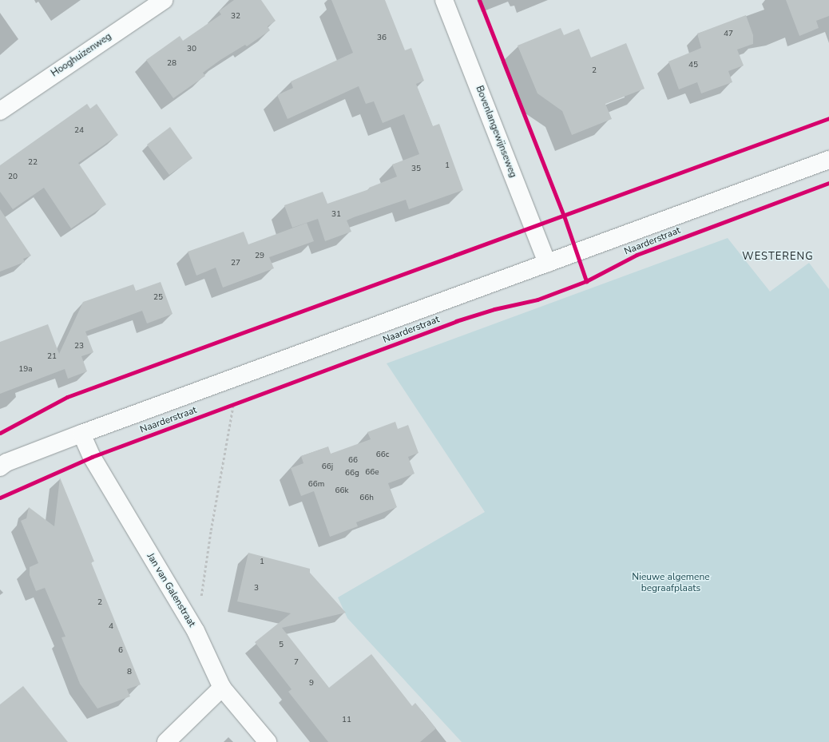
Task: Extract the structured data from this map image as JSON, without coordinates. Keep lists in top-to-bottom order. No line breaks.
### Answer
{"streets":{"street":["Hooghuizenweg","Bovenlangewijnseweg","Naarderstraat","Jan van Galenstraat"]},"crossings":[["Bovenlangewijnseweg","Naarderstraat"],["Naarderstraat","Jan van Galenstraat"]],"districts":["WESTERENG"],"parks":["Nieuwe algemene begraafplaats"],"house_numbers":["32","47","36","30","28","45","2","24","22","1","35","20","31","29","27","25","23","21","19a","66c","66","66j","66e","66g","66m","66k","66h","1","3","2","4","5","6","7","8","9","11"]}
